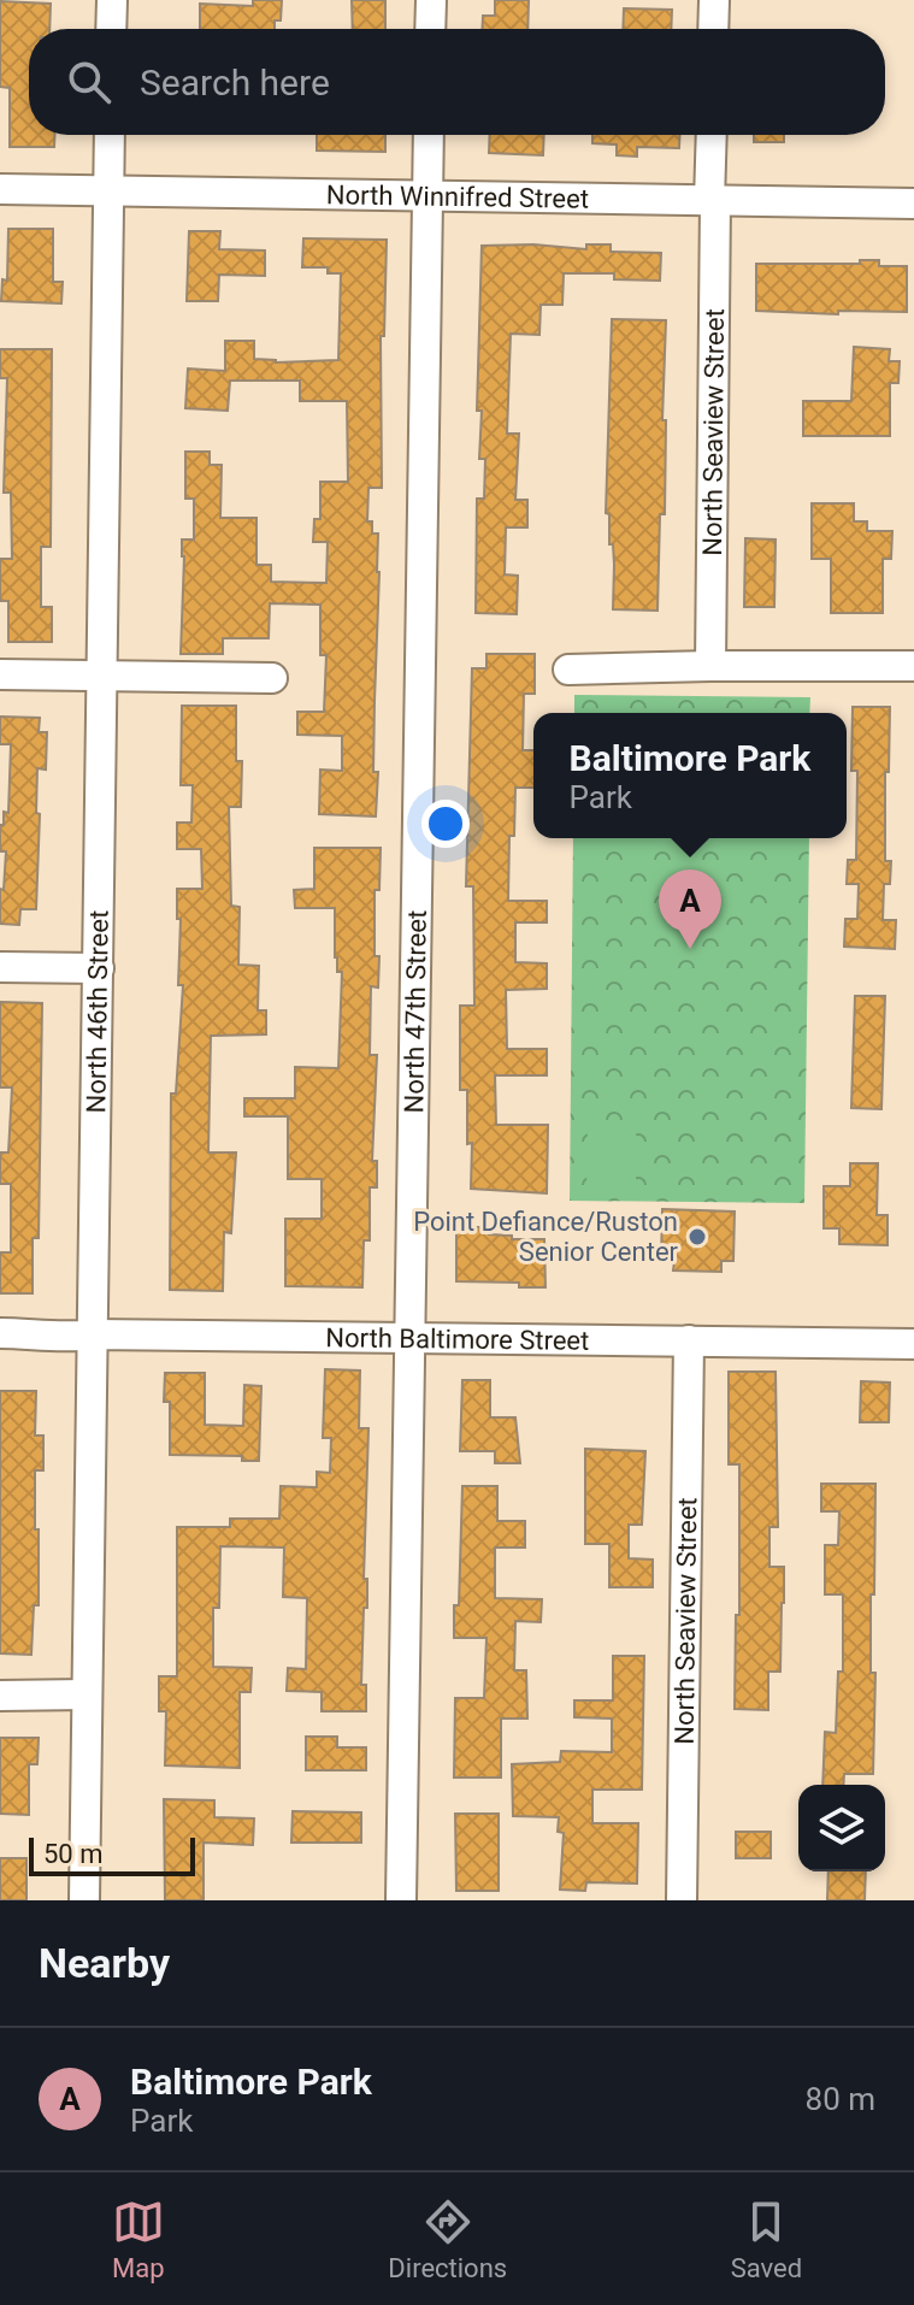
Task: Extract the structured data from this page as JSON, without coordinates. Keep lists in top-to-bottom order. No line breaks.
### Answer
{"streets":{"street":["North Winnifred Street","North Seaview Street","North 46th Street","North 47th Street","North Baltimore Street"]},"crossings":[["North Winnifred Street","North Seaview Street"],["North Winnifred Street","North 46th Street"],["North Winnifred Street","North 47th Street"],["North Seaview Street","North Baltimore Street"],["North 46th Street","North Baltimore Street"],["North 47th Street","North Baltimore Street"]],"places":["Point Defiance/Ruston Senior Center"],"scale_bar":"50 m","page":{"search":"Search here","popup":["Baltimore Park","Park"],"pins":"A","scale":"50 m","heading":"Nearby","list":[{"mark":"A","name":"Baltimore Park","note":"Park","value":"80 m"}],"nav":["Map","Directions","Saved"]}}
